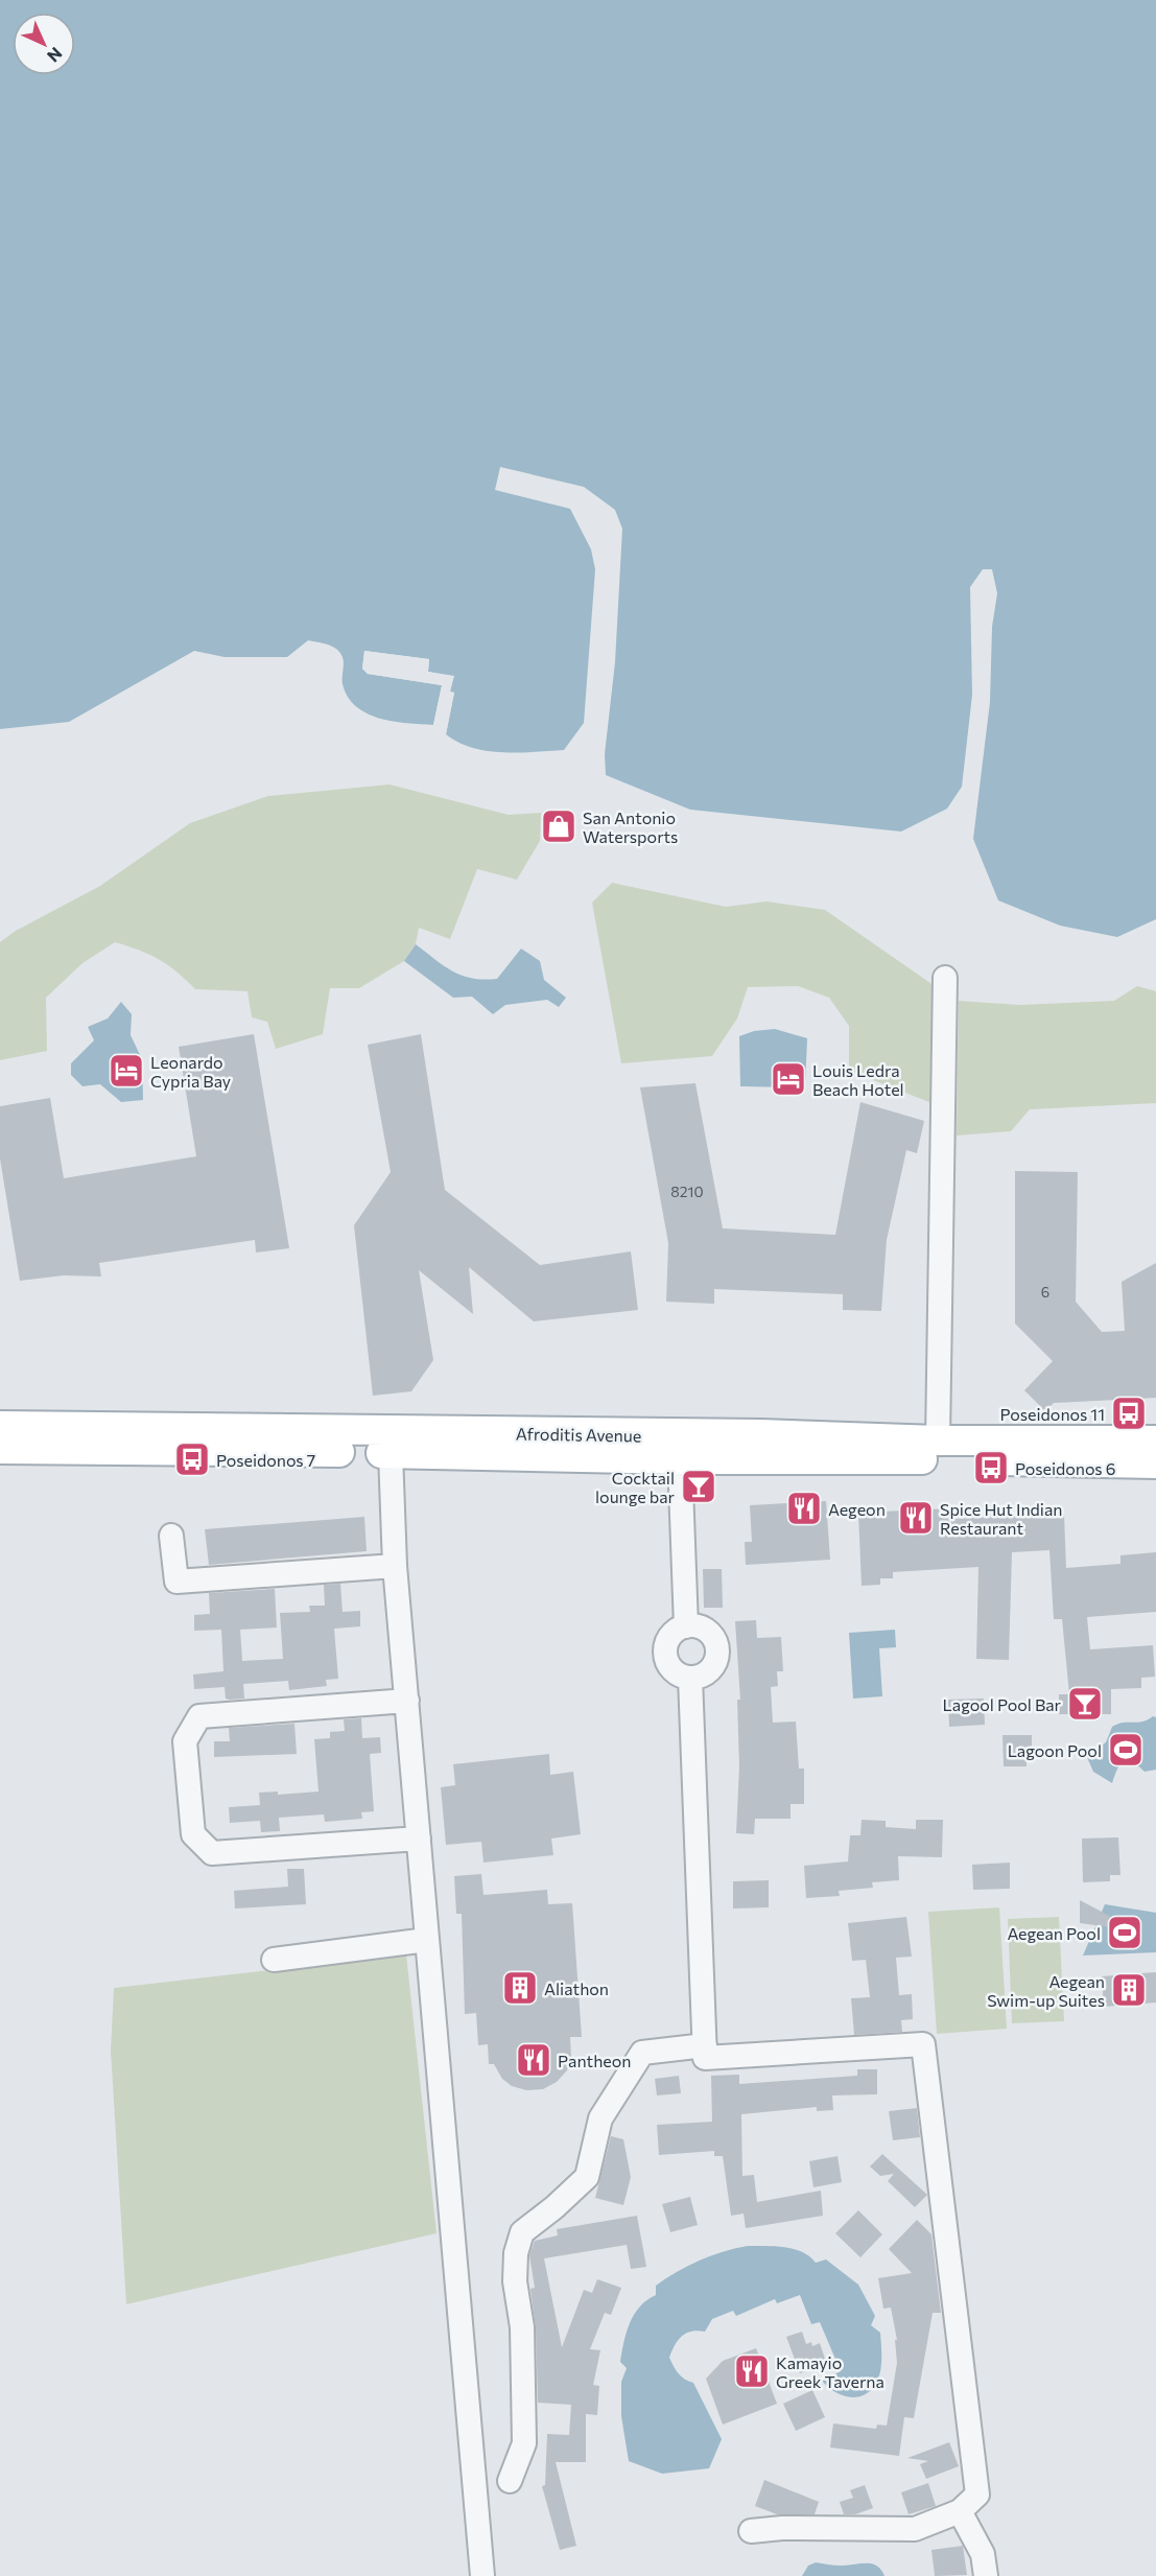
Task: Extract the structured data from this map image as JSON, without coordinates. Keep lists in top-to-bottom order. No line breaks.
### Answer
{"streets":{"main road":["Afroditis Avenue"]},"places":{"shop":["San Antonio Watersports"],"hotel":["Leonardo Cypria Bay","Louis Ledra Beach Hotel"],"bus stop":["Poseidonos 11","Poseidonos 7","Poseidonos 6"],"bar":["Cocktail lounge bar","Lagool Pool Bar"],"restaurant":["Aegeon","Spice Hut Indian Restaurant","Pantheon","Kamayio Greek Taverna"],"sports":["Lagoon Pool","Aegean Pool"],"building":["Aliathon","Aegean Swim-up Suites"]},"house_numbers":["8210","6"],"north":"bottom right"}
